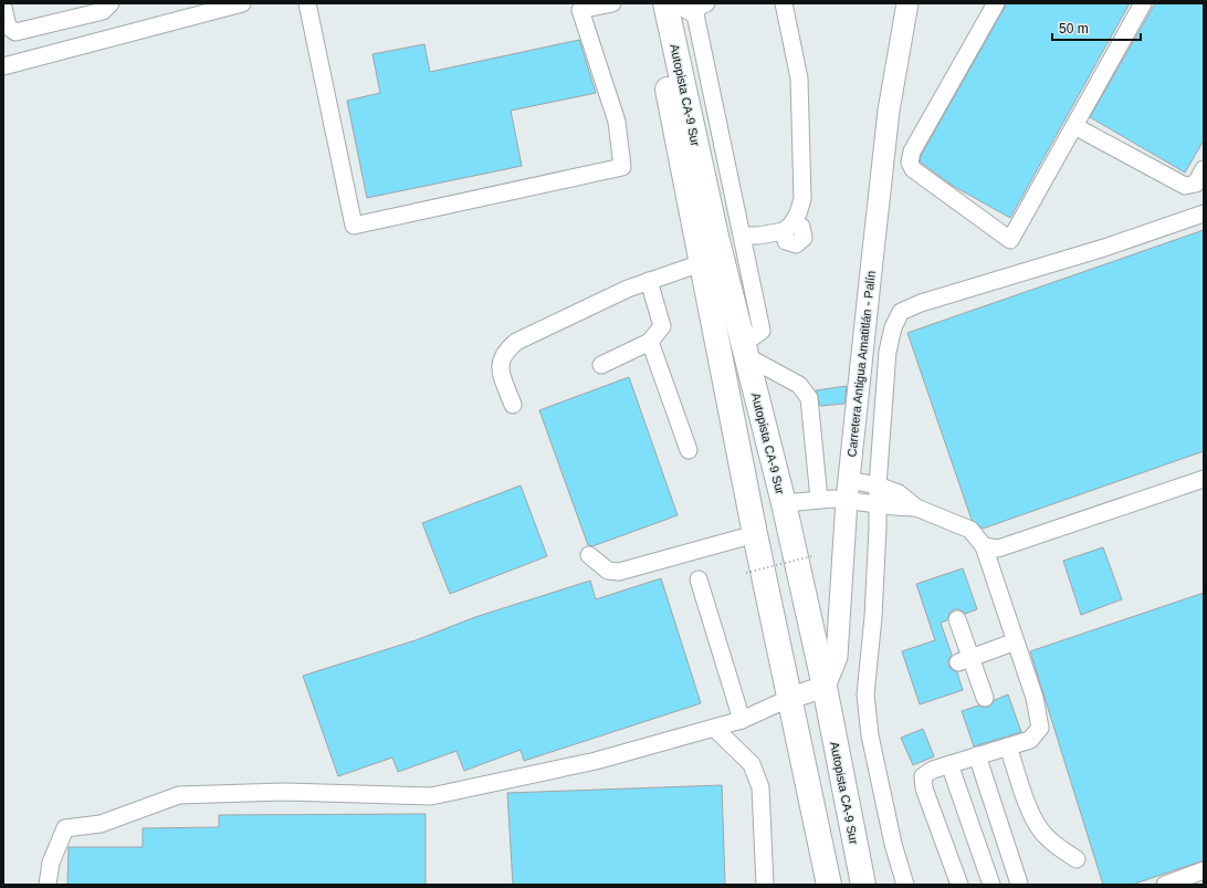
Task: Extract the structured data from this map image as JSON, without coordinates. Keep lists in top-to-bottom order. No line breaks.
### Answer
{"streets":{"highway":["Autopista CA-9 Sur"],"main road":["Carretera Antigua Amatitlán - Palín"]},"crossings":[["Autopista CA-9 Sur","Carretera Antigua Amatitlán - Palín"]],"scale_bar":"50 m"}
